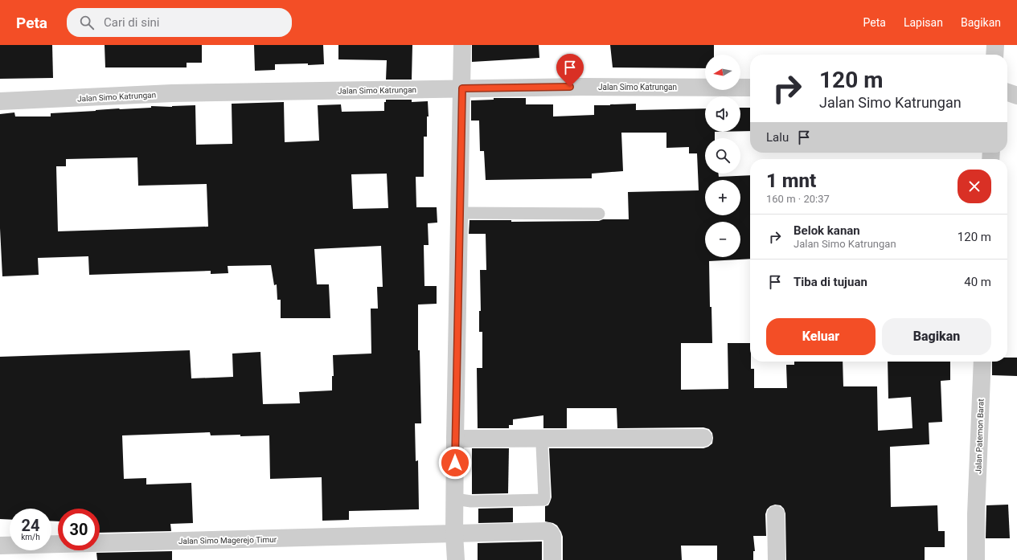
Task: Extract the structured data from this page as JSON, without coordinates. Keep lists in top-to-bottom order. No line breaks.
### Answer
{"streets":{"street":["Jalan Simo Katrungan","Jalan Patemon Barat","Jalan Simo Magerejo Timur"]},"north":"left","page":{"header":"Peta","search":"Cari di sini","nav":["Peta","Lapisan","Bagikan"],"map_buttons":["+","−"],"turn":["120 m","Jalan Simo Katrungan"],"then":"Lalu","heading":["1 mnt","160 m · 20:37"],"list":[{"name":"Belok kanan","note":"Jalan Simo Katrungan","value":"120 m"},{"name":"Tiba di tujuan","value":"40 m"}],"buttons":["Keluar","Bagikan"],"speed":"24 km/h","limit":"30"}}
